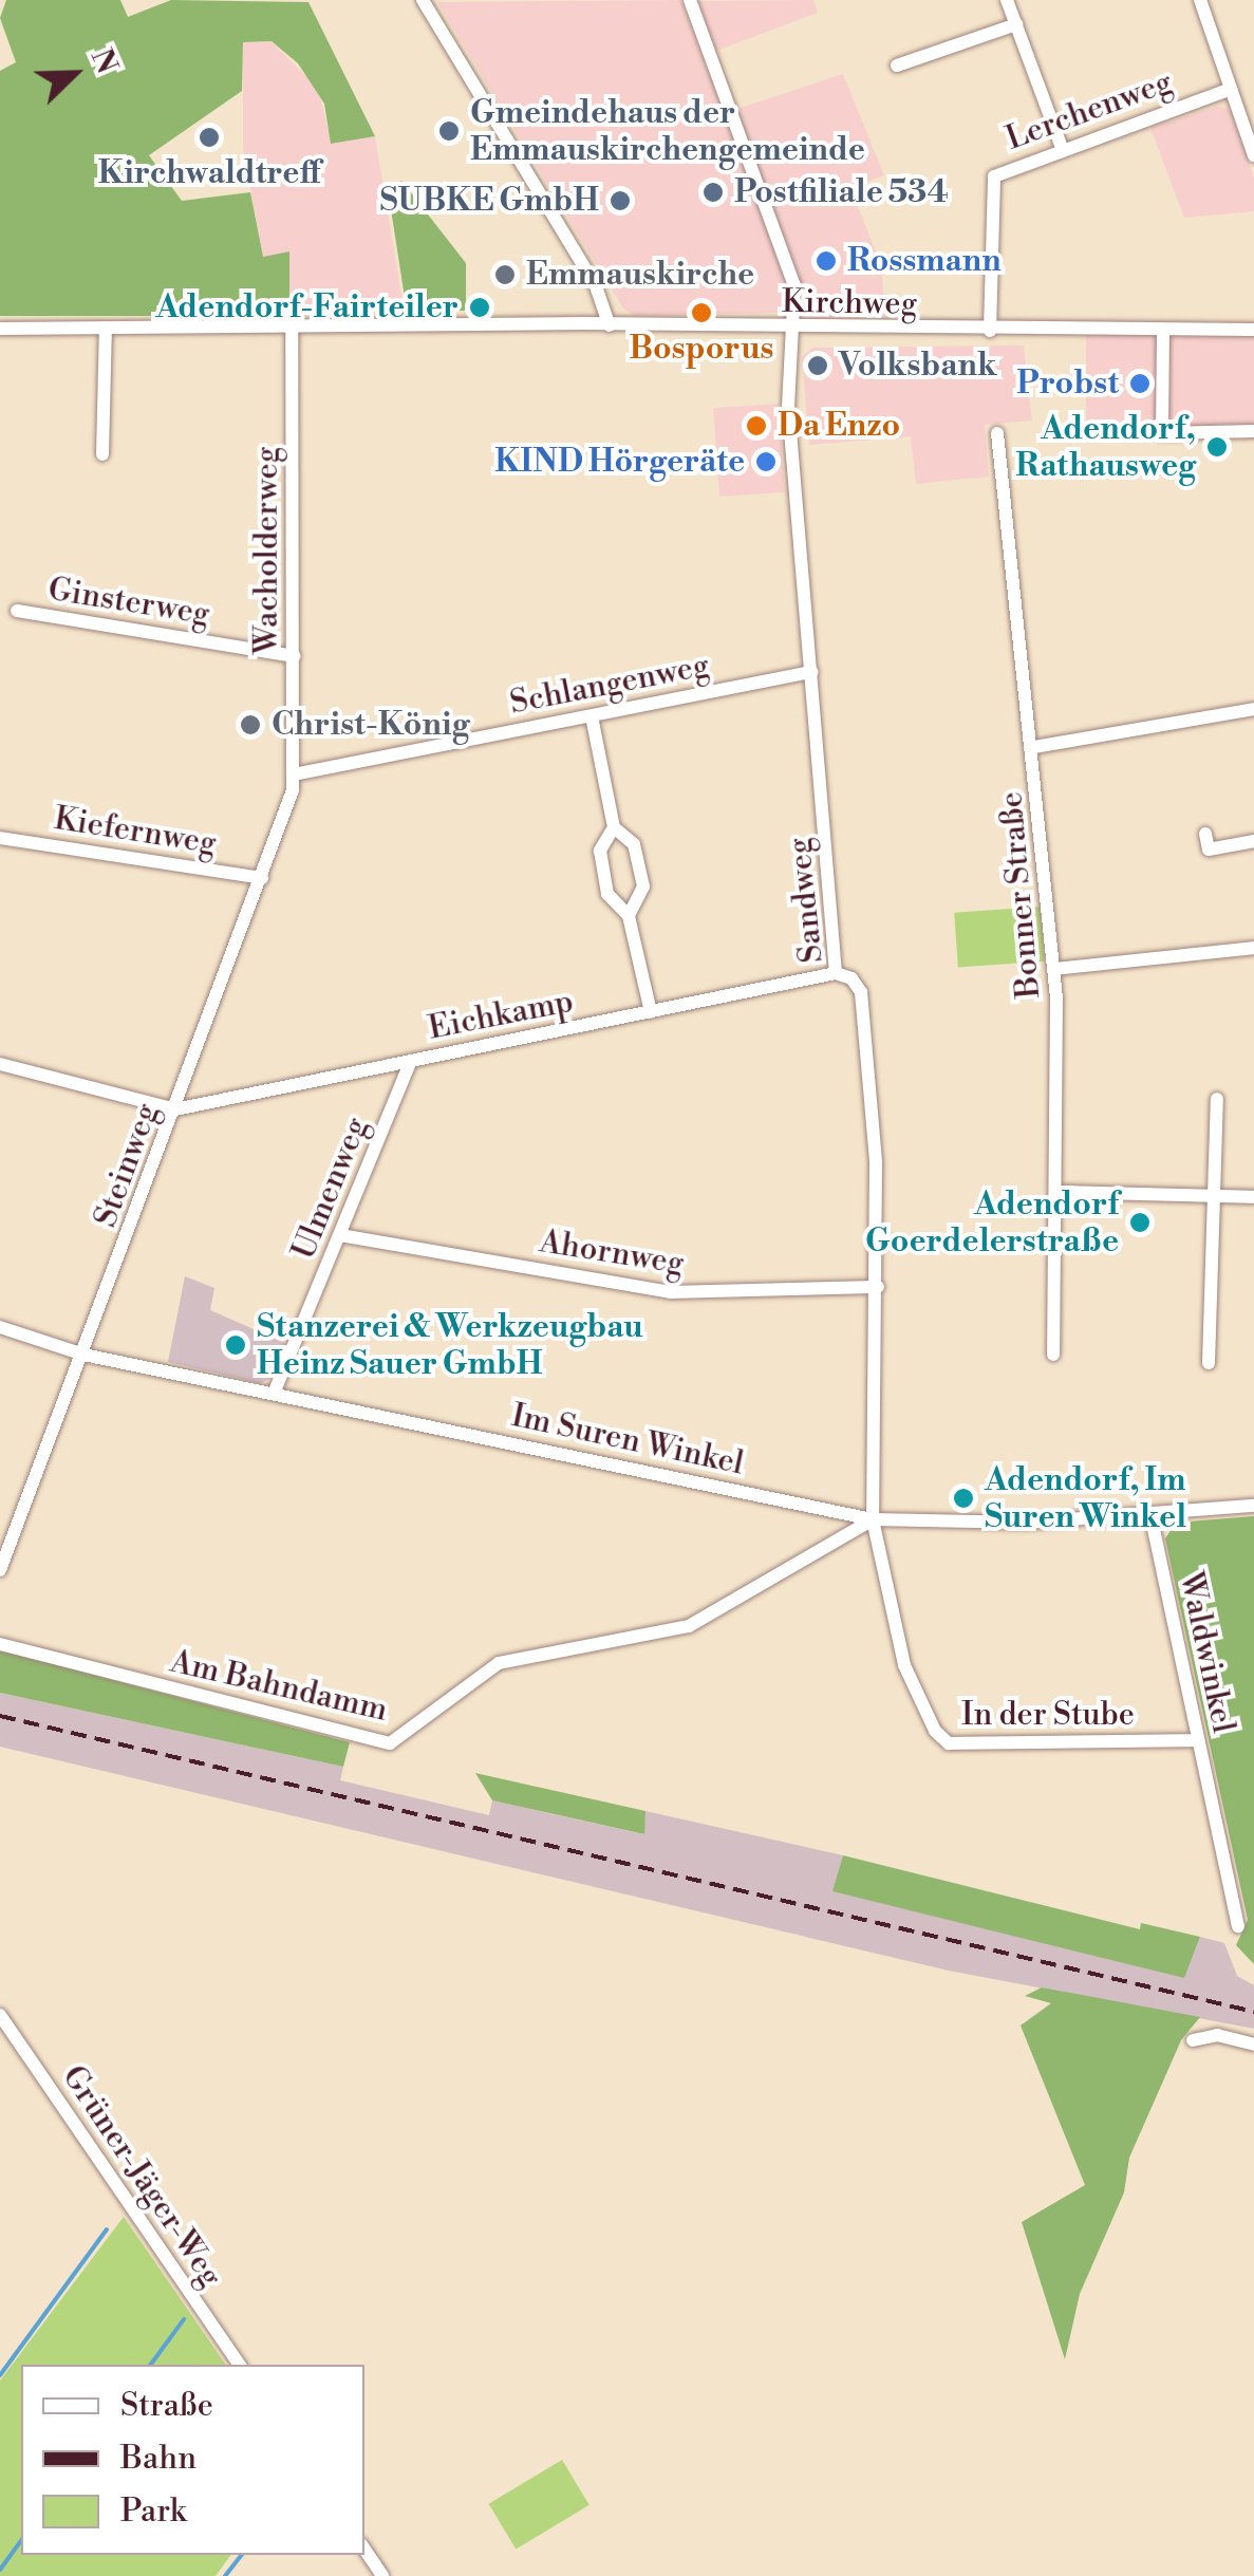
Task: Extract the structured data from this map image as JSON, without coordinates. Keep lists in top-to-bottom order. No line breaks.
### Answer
{"streets":{"street":["Lerchenweg","Kirchweg","Wacholderweg","Ginsterweg","Schlangenweg","Kiefernweg","Bonner Straße","Sandweg","Eichkamp","Steinweg","Ulmenweg","Ahornweg","Im Suren Winkel","Waldwinkel","Am Bahndamm","In der Stube","Grüner-Jäger-Weg"]},"crossings":[["Lerchenweg","Kirchweg"],["Kirchweg","Wacholderweg"],["Kirchweg","Sandweg"],["Wacholderweg","Ginsterweg"],["Wacholderweg","Schlangenweg"],["Wacholderweg","Steinweg"],["Schlangenweg","Sandweg"],["Schlangenweg","Steinweg"],["Kiefernweg","Steinweg"],["Sandweg","Eichkamp"],["Sandweg","Ahornweg"],["Sandweg","Im Suren Winkel"],["Sandweg","Am Bahndamm"],["Sandweg","In der Stube"],["Eichkamp","Steinweg"],["Eichkamp","Ulmenweg"],["Steinweg","Im Suren Winkel"],["Ulmenweg","Ahornweg"],["Ulmenweg","Im Suren Winkel"],["Im Suren Winkel","Waldwinkel"],["Im Suren Winkel","Am Bahndamm"],["Im Suren Winkel","In der Stube"],["Waldwinkel","In der Stube"],["Am Bahndamm","In der Stube"]],"places":["Gmeindehaus der Emmauskirchengemeinde","Kirchwaldtreff","Postfiliale 534","SUBKE GmbH","Rossmann","Emmauskirche","Adendorf-Fairteiler","Bosporus","Volksbank","Probst","Da Enzo","Adendorf, Rathausweg","KIND Hörgeräte","Christ-König","Adendorf Goerdelerstraße","Stanzerei & Werkzeugbau Heinz Sauer GmbH","Adendorf, Im Suren Winkel"],"legend":["Straße","Bahn","Park"],"north":"top right"}
